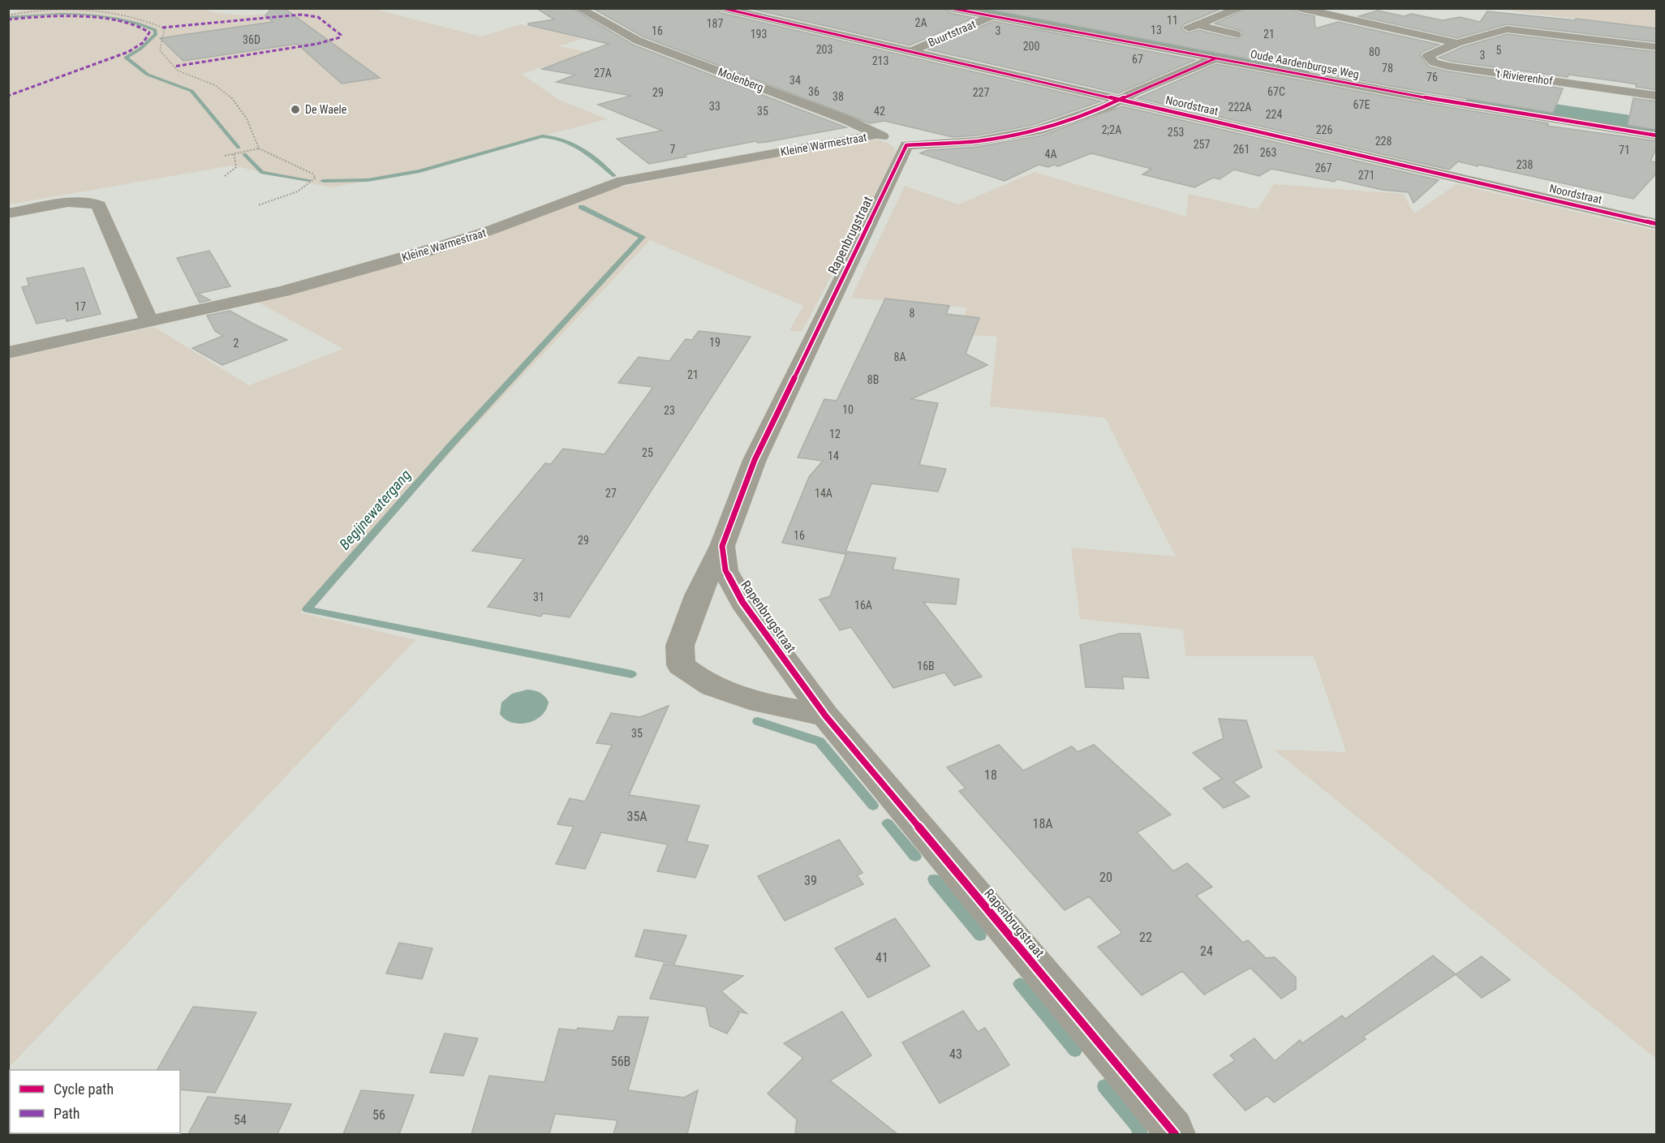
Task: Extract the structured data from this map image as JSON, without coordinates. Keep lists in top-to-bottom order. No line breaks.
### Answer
{"streets":{"street":["Buurtstraat","Oude Aardenburgse Weg","'t Rivierenhof","Molenberg","Noordstraat","Kleine Warmestraat","Rapenbrugstraat"]},"crossings":[["Buurtstraat","Oude Aardenburgse Weg"],["Buurtstraat","Noordstraat"],["Molenberg","Kleine Warmestraat"],["Molenberg","Rapenbrugstraat"]],"water":["Begijnewatergang"],"places":["De Waele"],"house_numbers":["11","2A","187","13","16","3","193","21","36D","200","203","5","80","3","67","213","78","27A","76","34","36","67C","29","227","38","67E","33","222A","35","42","224","2;2A","226","253","228","257","7","261","71","263","4A","238","267","271","17","8","19","2","8A","21","8B","10","23","12","25","14","27","14A","16","29","31","16A","16B","35","18","35A","18A","20","39","22","24","41","43","56B","56","54"],"legend":["Cycle path","Path"]}
